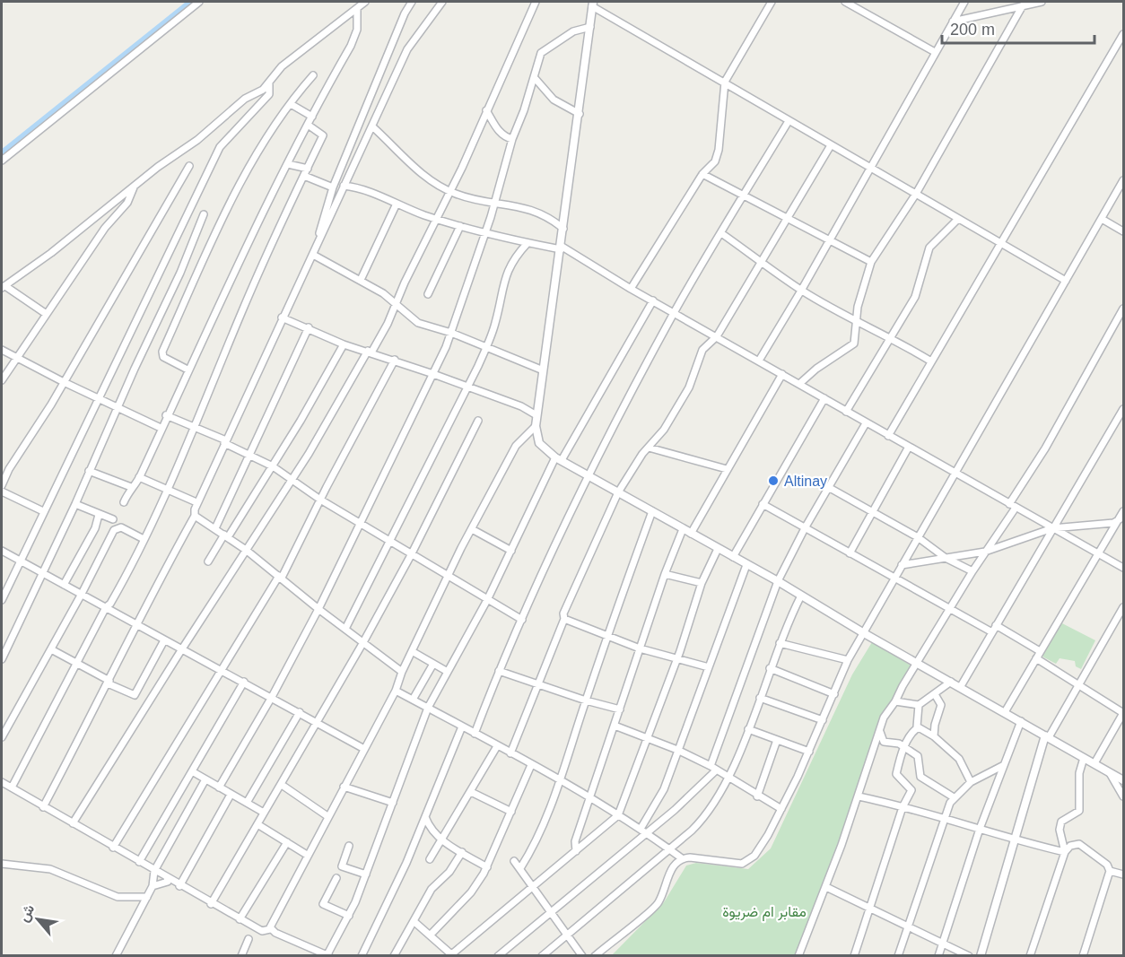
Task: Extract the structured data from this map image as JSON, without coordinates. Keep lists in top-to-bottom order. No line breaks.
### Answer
{"parks":["مقابر ام ضريوة"],"places":["Altinay"],"scale_bar":"200 m","north":"top left"}
